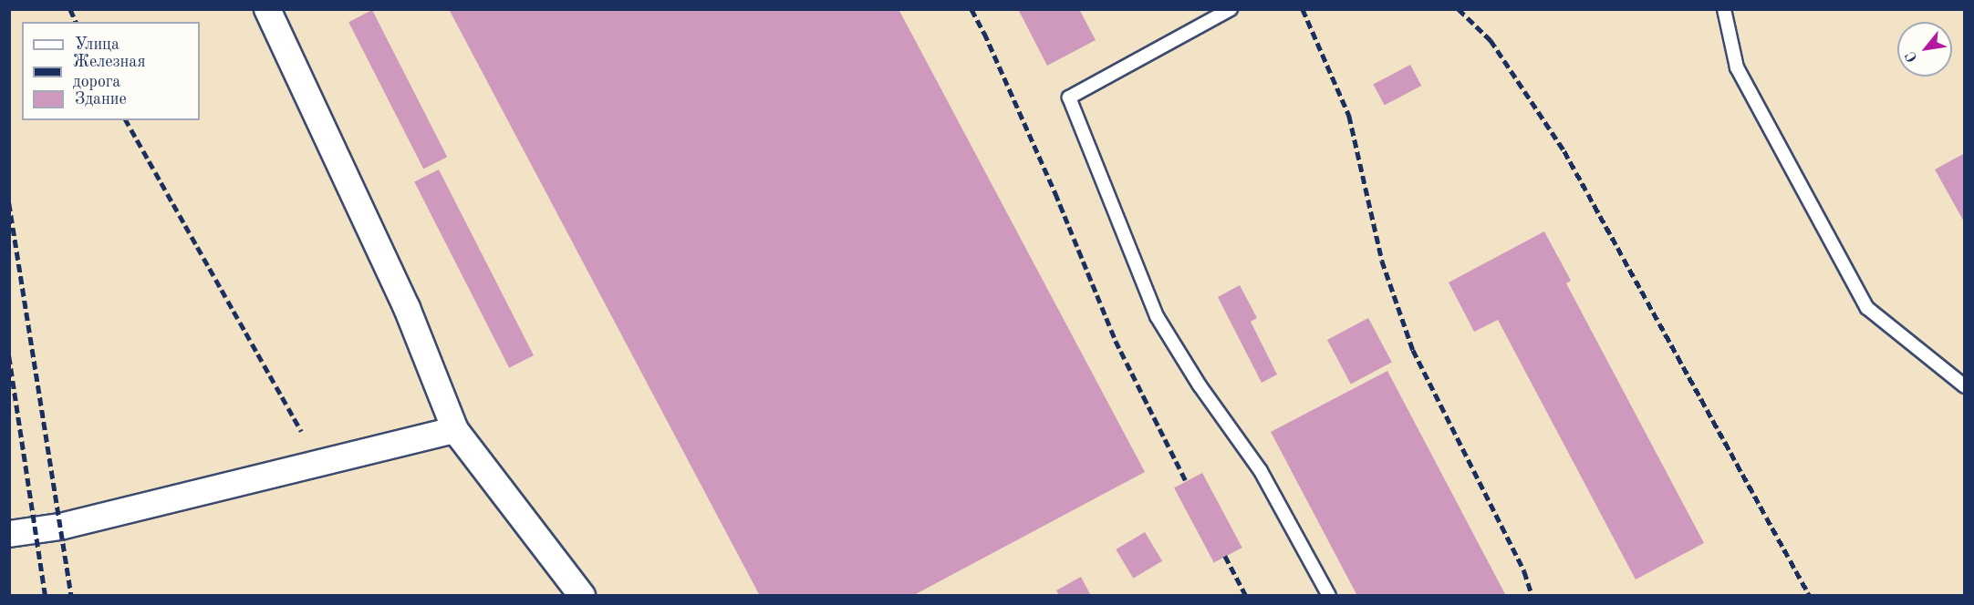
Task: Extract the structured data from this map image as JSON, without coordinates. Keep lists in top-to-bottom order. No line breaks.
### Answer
{"legend":["Улица","Железная дорога","Здание"],"north":"bottom left"}
